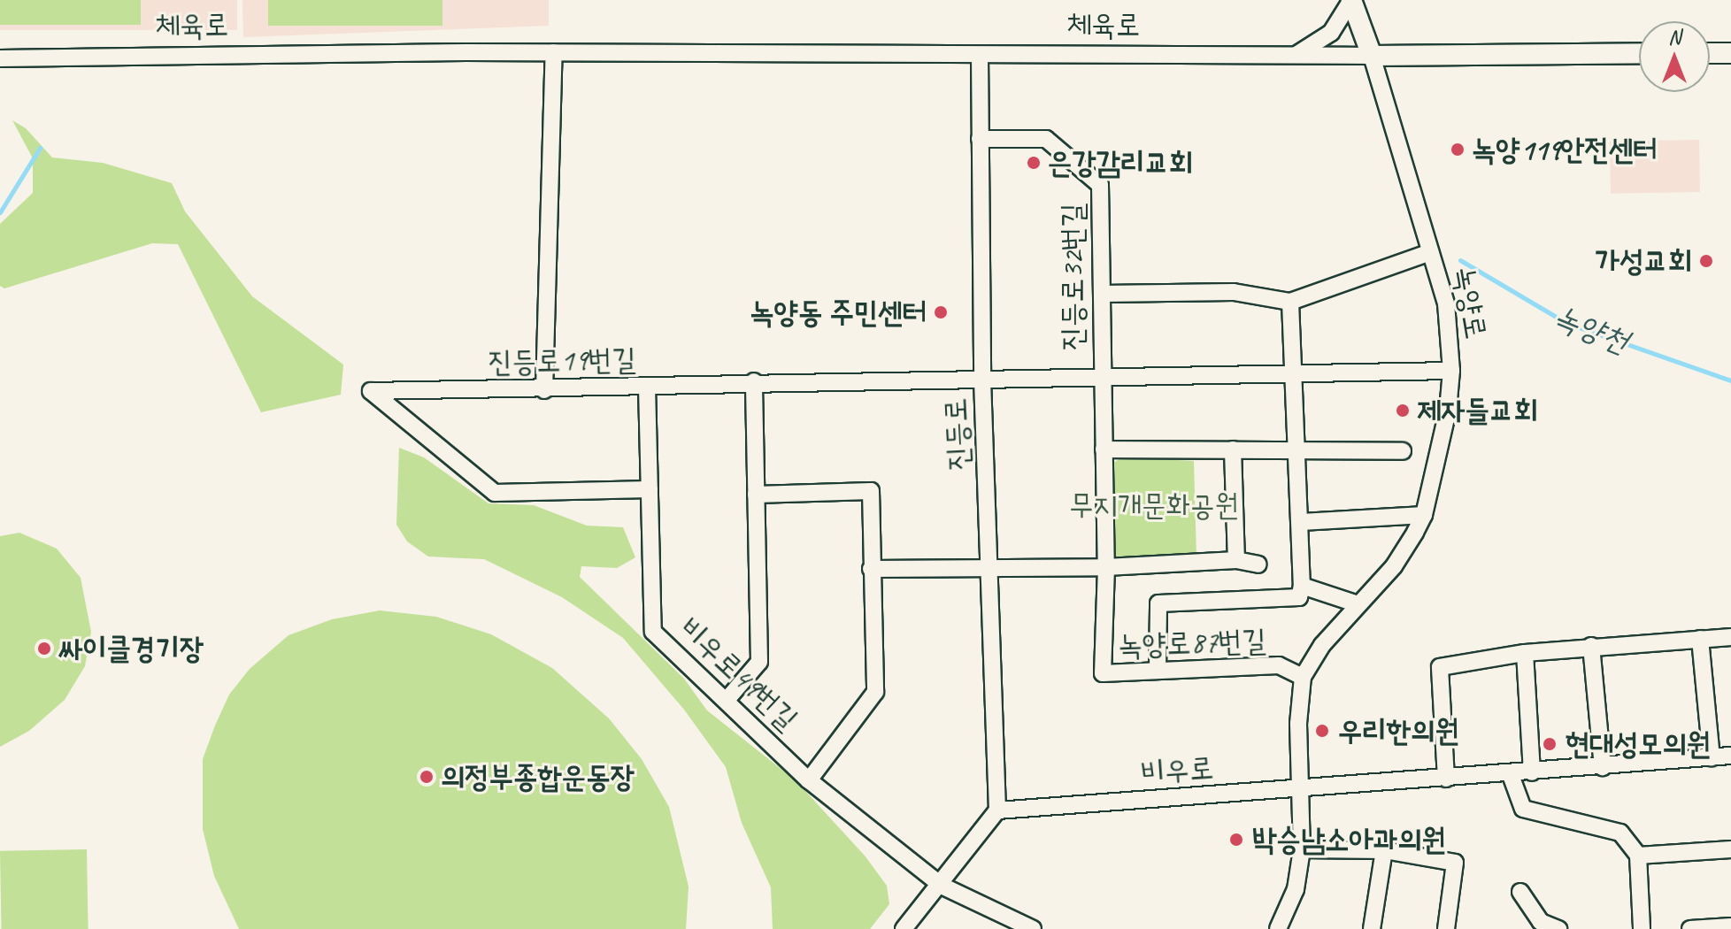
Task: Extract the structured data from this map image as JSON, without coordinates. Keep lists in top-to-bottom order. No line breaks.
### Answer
{"streets":{"street":["체육로","진등로32번길","녹양로","진등로19번길","진등로","녹양로87번길","비우로49번길","비우로"]},"crossings":[["체육로","녹양로"],["체육로","진등로"],["진등로32번길","진등로19번길"],["진등로32번길","진등로"],["진등로32번길","녹양로87번길"],["녹양로","진등로19번길"],["녹양로","녹양로87번길"],["녹양로","비우로"],["진등로19번길","진등로"],["진등로19번길","녹양로87번길"],["진등로19번길","비우로49번길"],["진등로","비우로"]],"water":["녹양천"],"parks":["무지개문화공원"],"places":["녹양119안전센터","은강감리교회","가성교회","녹양동 주민센터","제자들교회","싸이클경기장","우리한의원","현대성모의원","의정부종합운동장","박승남소아과의원"],"north":"top"}
